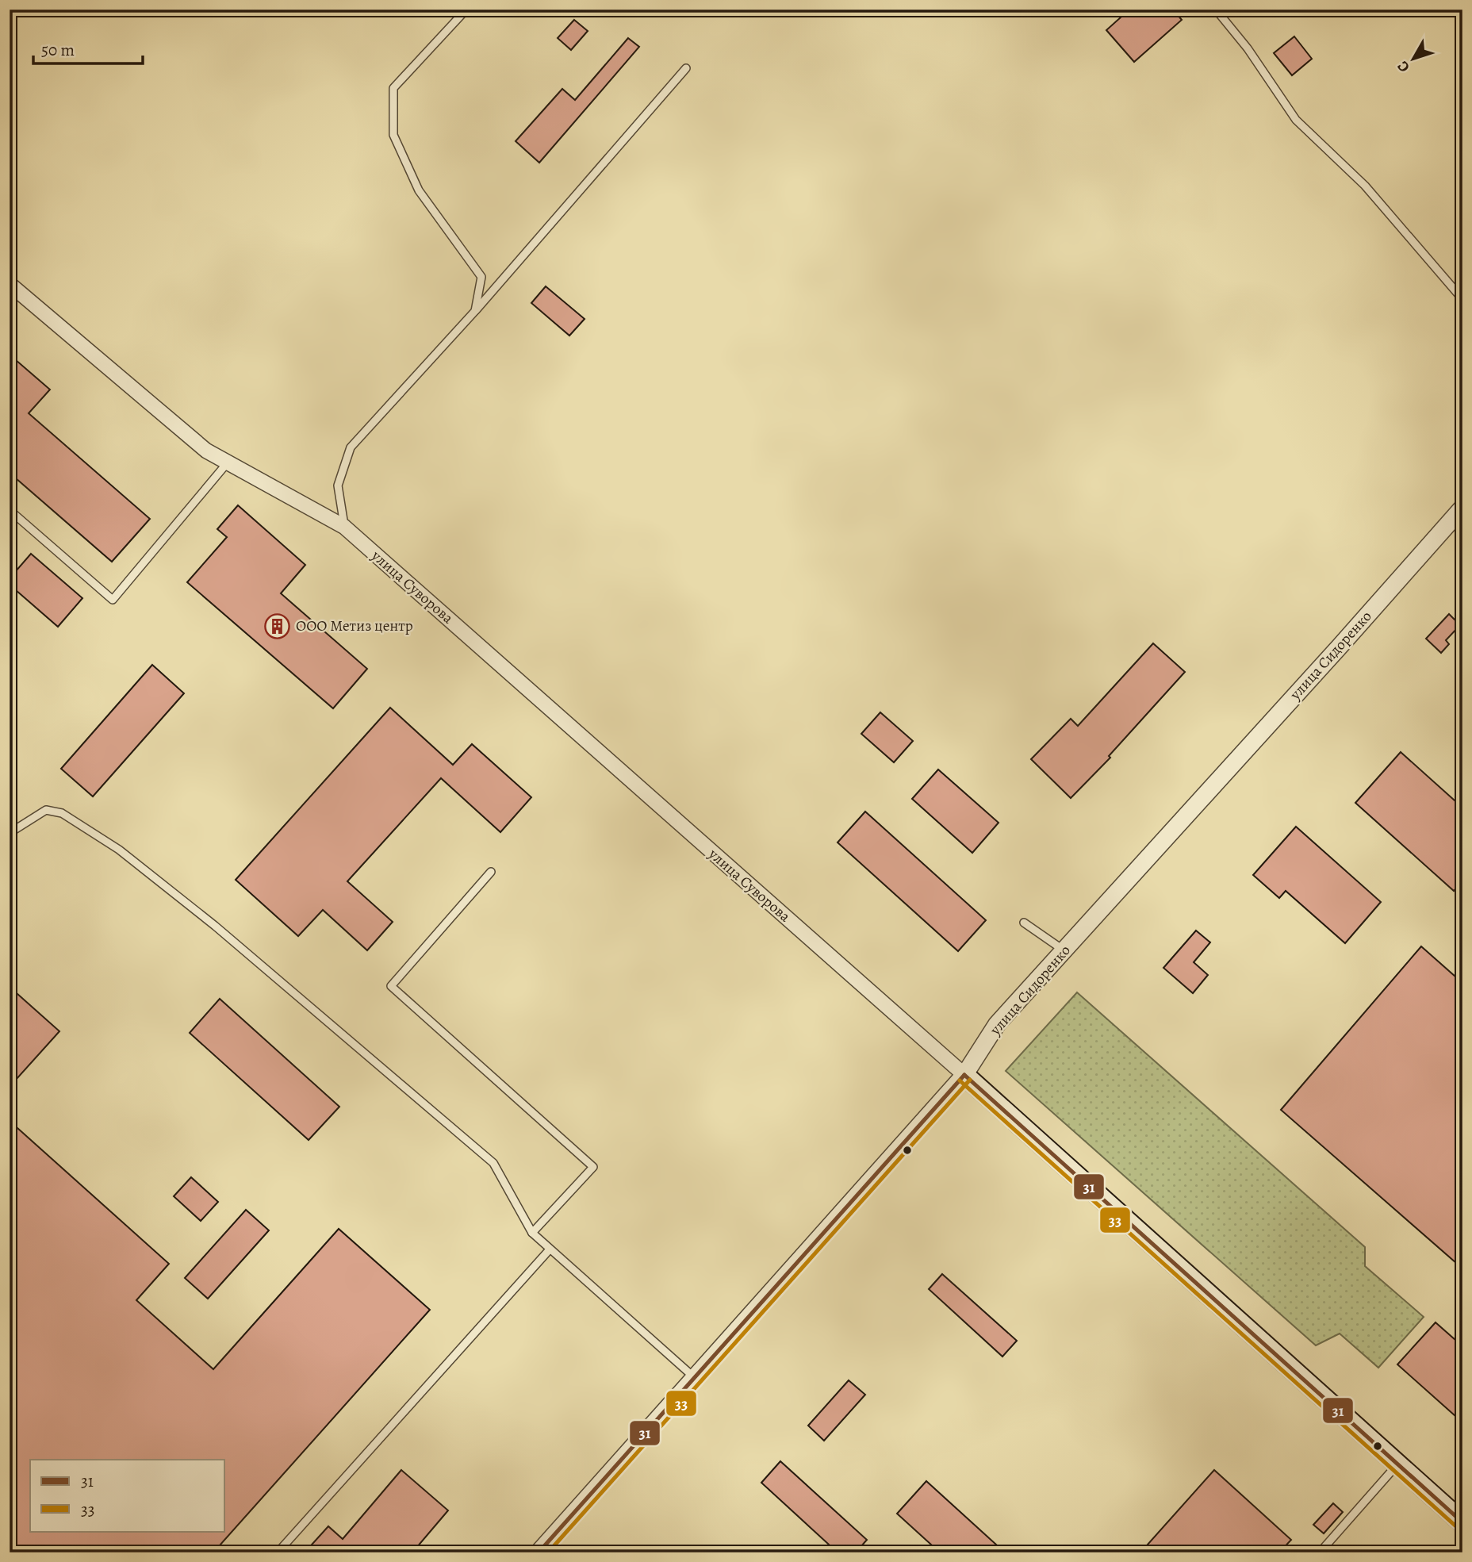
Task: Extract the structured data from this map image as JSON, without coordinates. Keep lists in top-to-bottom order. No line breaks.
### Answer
{"streets":{"main road":["улица Суворова"],"street":["улица Сидоренко"]},"crossings":[["улица Суворова","улица Сидоренко"]],"places":{"building":["ООО Метиз центр"]},"lines":["transit line 31","transit line 33"],"legend":["31","33"],"scale_bar":"50 m","north":"bottom left"}
